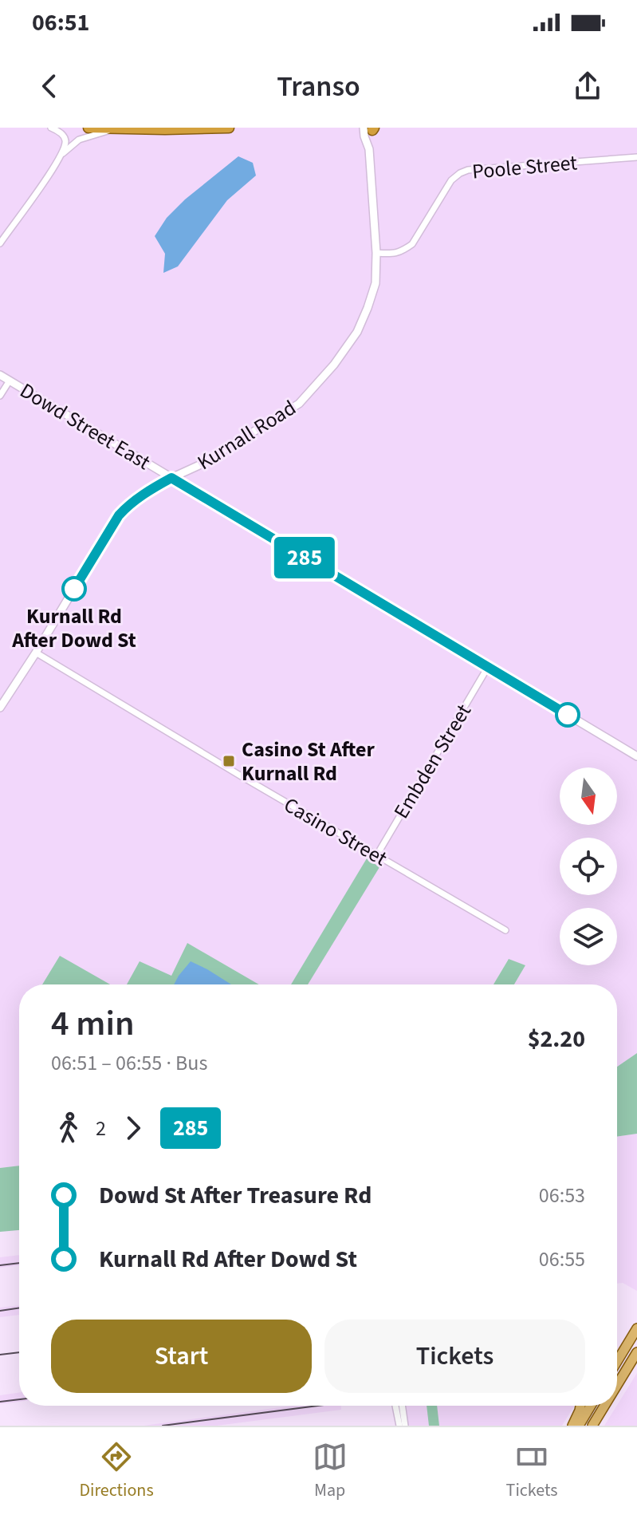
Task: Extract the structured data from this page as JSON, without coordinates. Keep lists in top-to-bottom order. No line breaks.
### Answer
{"streets":{"street":["Poole Street","Dowd Street East","Kurnall Road","Embden Street","Casino Street"]},"crossings":[["Poole Street","Kurnall Road"],["Dowd Street East","Kurnall Road"],["Dowd Street East","Embden Street"],["Kurnall Road","Casino Street"],["Embden Street","Casino Street"]],"places":{"other":["Kurnall Rd After Dowd St"],"transit":["Casino St After Kurnall Rd"]},"lines":["bus line 285"],"north":"bottom","page":{"status":"06:51","header":"Transo","on_map":"285","heading":["4 min","06:51 – 06:55 · Bus","$2.20"],"legs":["2","285"],"list":[{"name":"Dowd St After Treasure Rd","value":"06:53"},{"name":"Kurnall Rd After Dowd St","value":"06:55"}],"buttons":["Start","Tickets"],"tabs":["Directions","Map","Tickets"]}}
